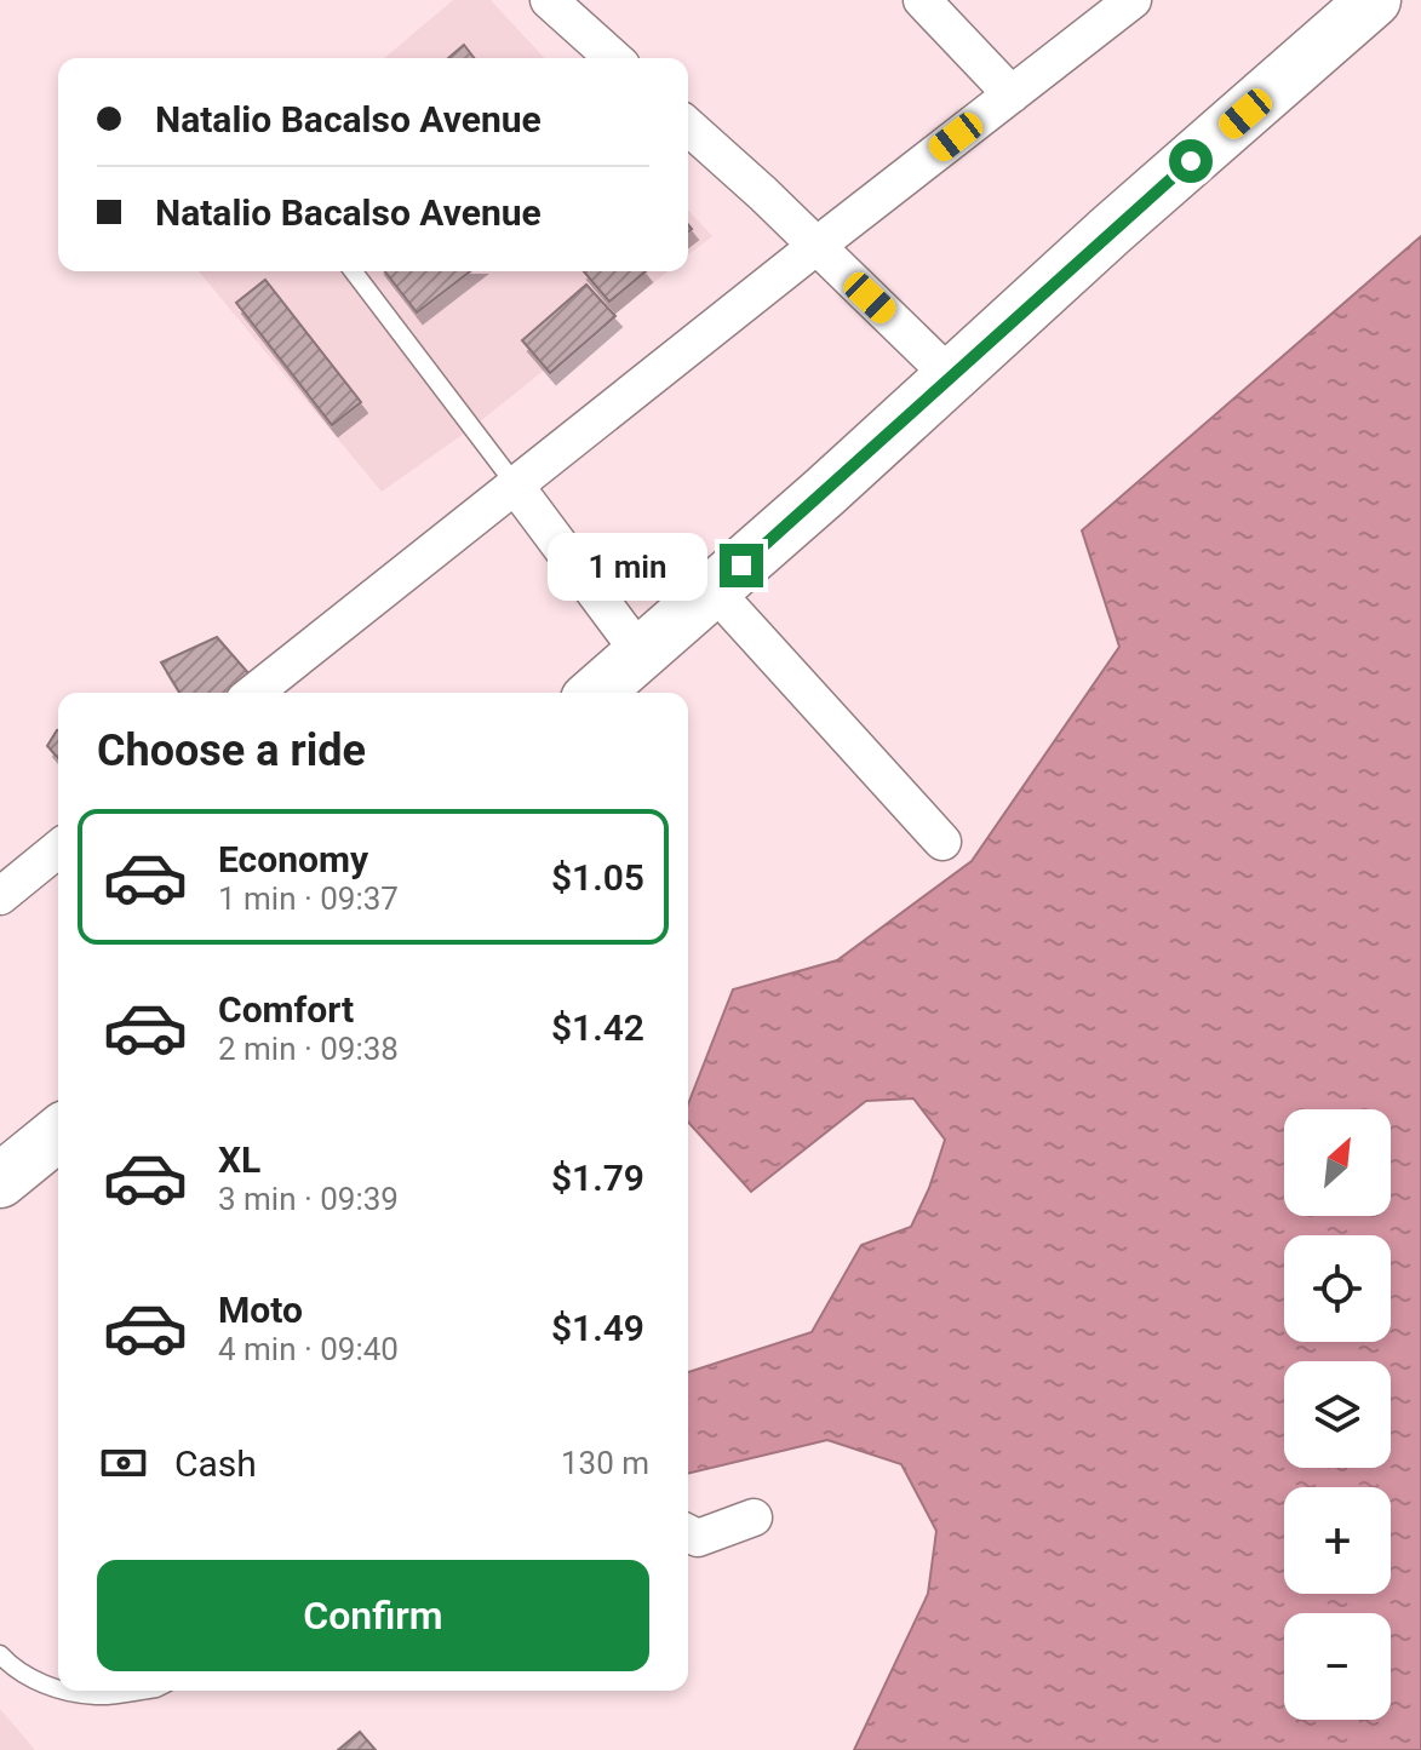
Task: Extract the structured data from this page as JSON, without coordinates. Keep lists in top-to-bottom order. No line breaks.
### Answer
{"north":"top right","page":{"banner":["Natalio Bacalso Avenue","Natalio Bacalso Avenue"],"bubble":"1 min","heading":"Choose a ride","list":[{"name":"Economy","note":"1 min · 09:37","value":"$1.05"},{"name":"Comfort","note":"2 min · 09:38","value":"$1.42"},{"name":"XL","note":"3 min · 09:39","value":"$1.79"},{"name":"Moto","note":"4 min · 09:40","value":"$1.49"}],"map_buttons":["+","−"],"pay":["Cash","130 m"],"buttons":"Confirm"}}
